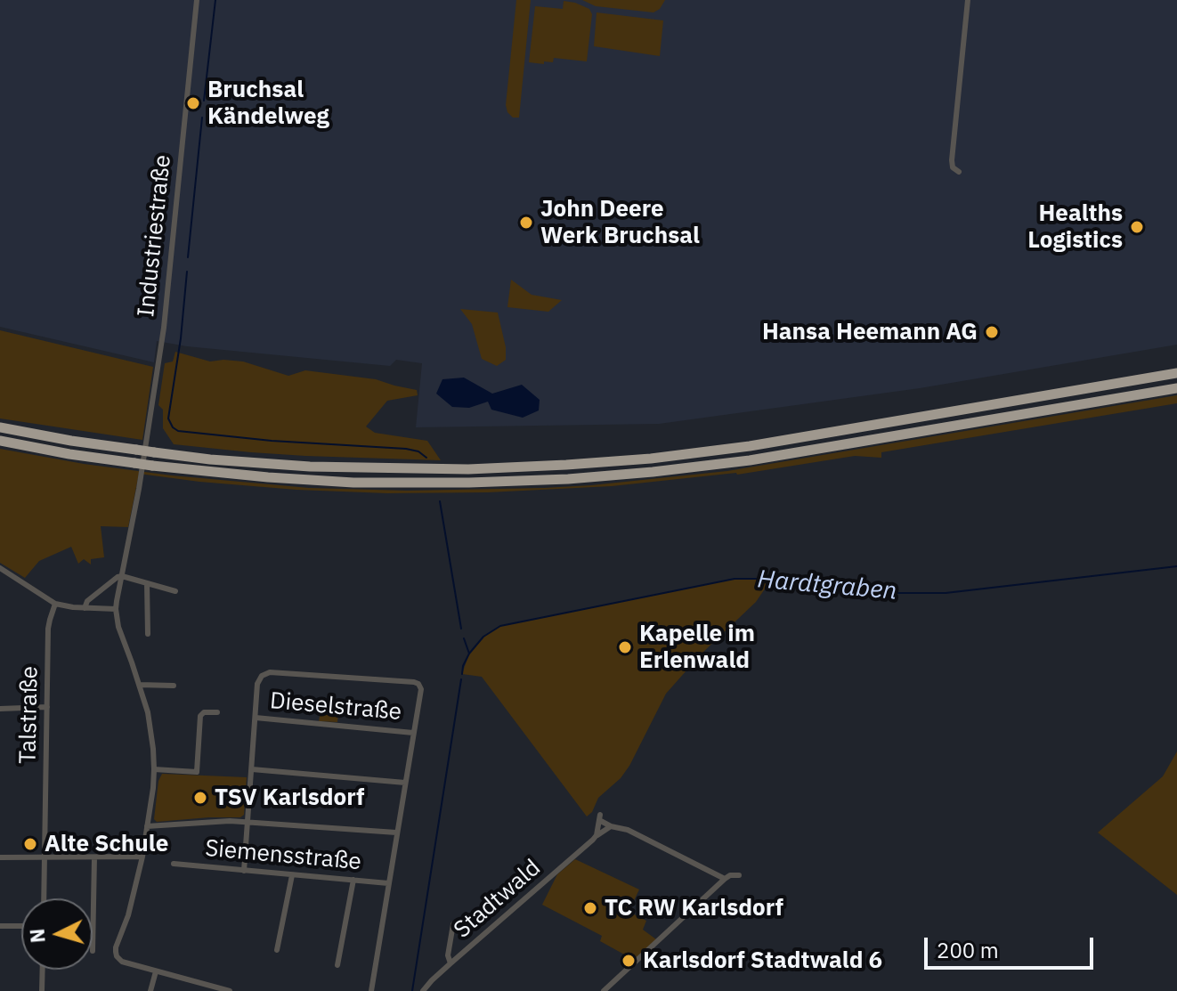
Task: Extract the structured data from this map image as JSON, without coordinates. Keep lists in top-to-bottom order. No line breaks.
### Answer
{"streets":{"street":["Industriestraße","Dieselstraße","Talstraße","Siemensstraße","Stadtwald"]},"water":["Hardtgraben"],"places":["Bruchsal Kändelweg","John Deere Werk Bruchsal","Healths Logistics","Hansa Heemann AG","Kapelle im Erlenwald","TSV Karlsdorf","Alte Schule","TC RW Karlsdorf","Karlsdorf Stadtwald 6"],"scale_bar":"200 m","north":"left"}
